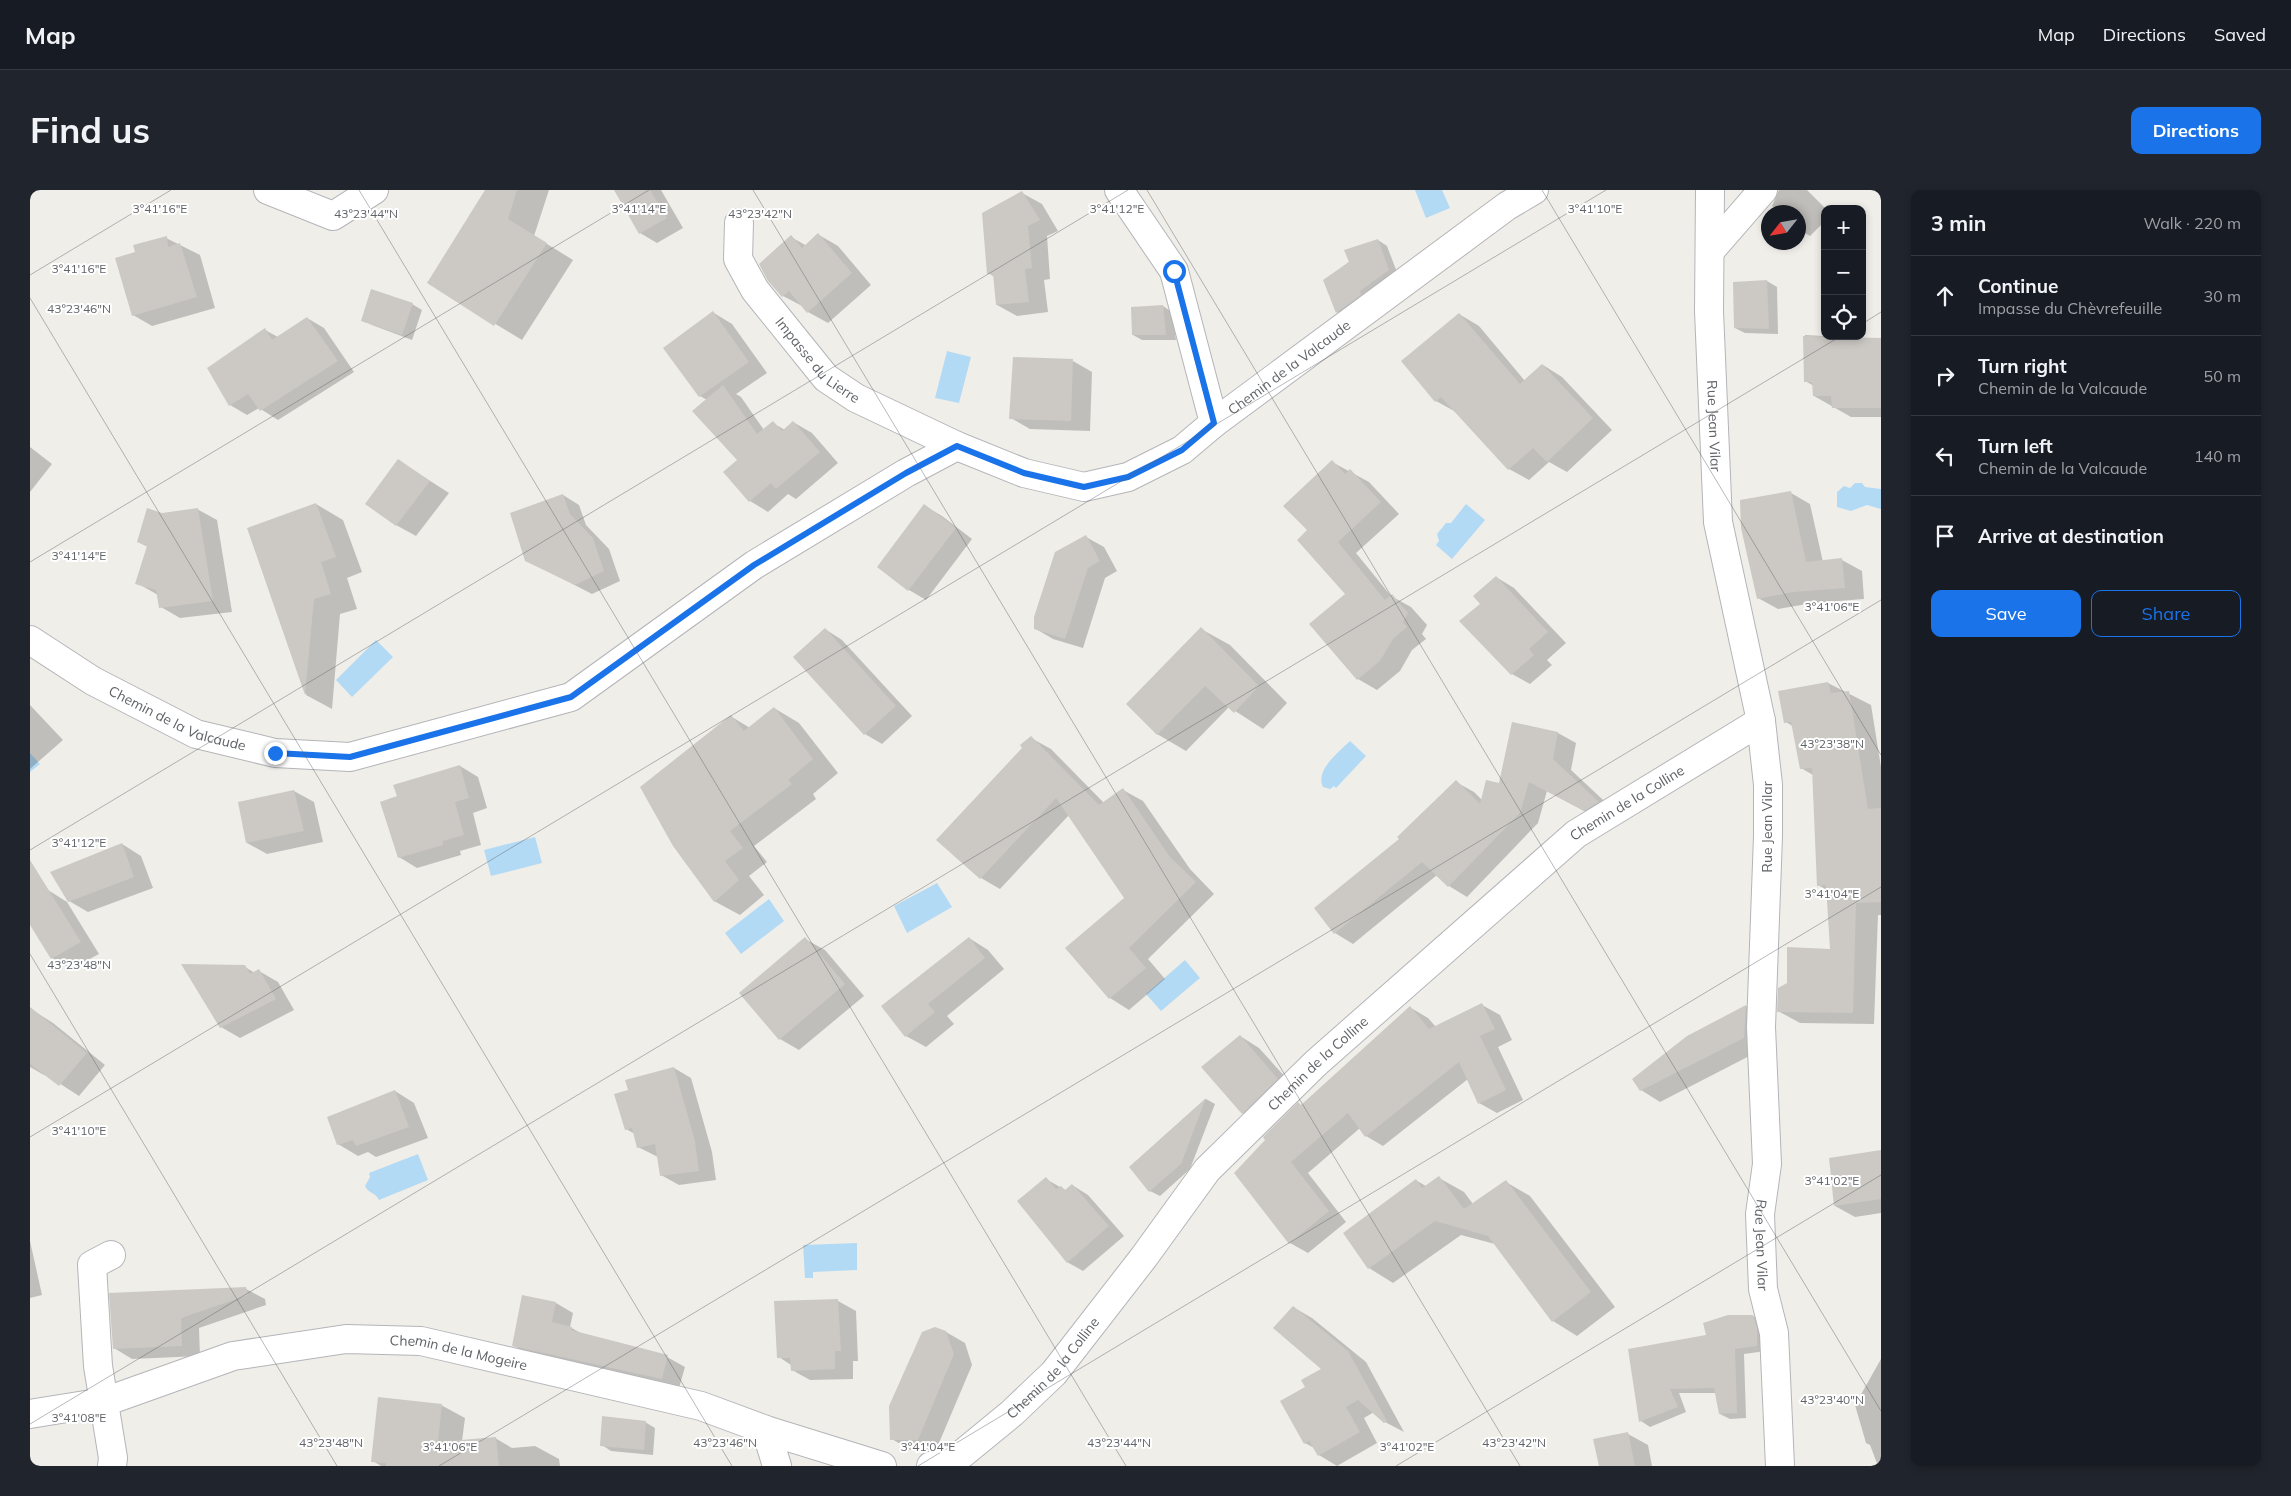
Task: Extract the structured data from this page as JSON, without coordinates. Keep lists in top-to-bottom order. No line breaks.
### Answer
{"streets":{"street":["Impasse du Lierre","Chemin de la Valcaude","Rue Jean Vilar","Chemin de la Colline","Chemin de la Mogeire"]},"crossings":[["Impasse du Lierre","Chemin de la Valcaude"],["Rue Jean Vilar","Chemin de la Colline"]],"north":"bottom left","page":{"header":"Map","nav":["Map","Directions","Saved"],"buttons":["Directions",["Save","Share"]],"title":"Find us","heading":["3 min","Walk · 220 m"],"map_buttons":["+","−"],"list":[["Continue","Impasse du Chèvrefeuille","30 m"],["Turn right","Chemin de la Valcaude","50 m"],["Turn left","Chemin de la Valcaude","140 m"],"Arrive at destination"]},"coordinates":["3°41'16\"E","3°41'14\"E","3°41'12\"E","3°41'10\"E","43°23'44\"N","43°23'42\"N","43°23'46\"N","3°41'06\"E","43°23'38\"N","3°41'04\"E","43°23'48\"N","3°41'02\"E","43°23'40\"N","3°41'08\"E"]}
